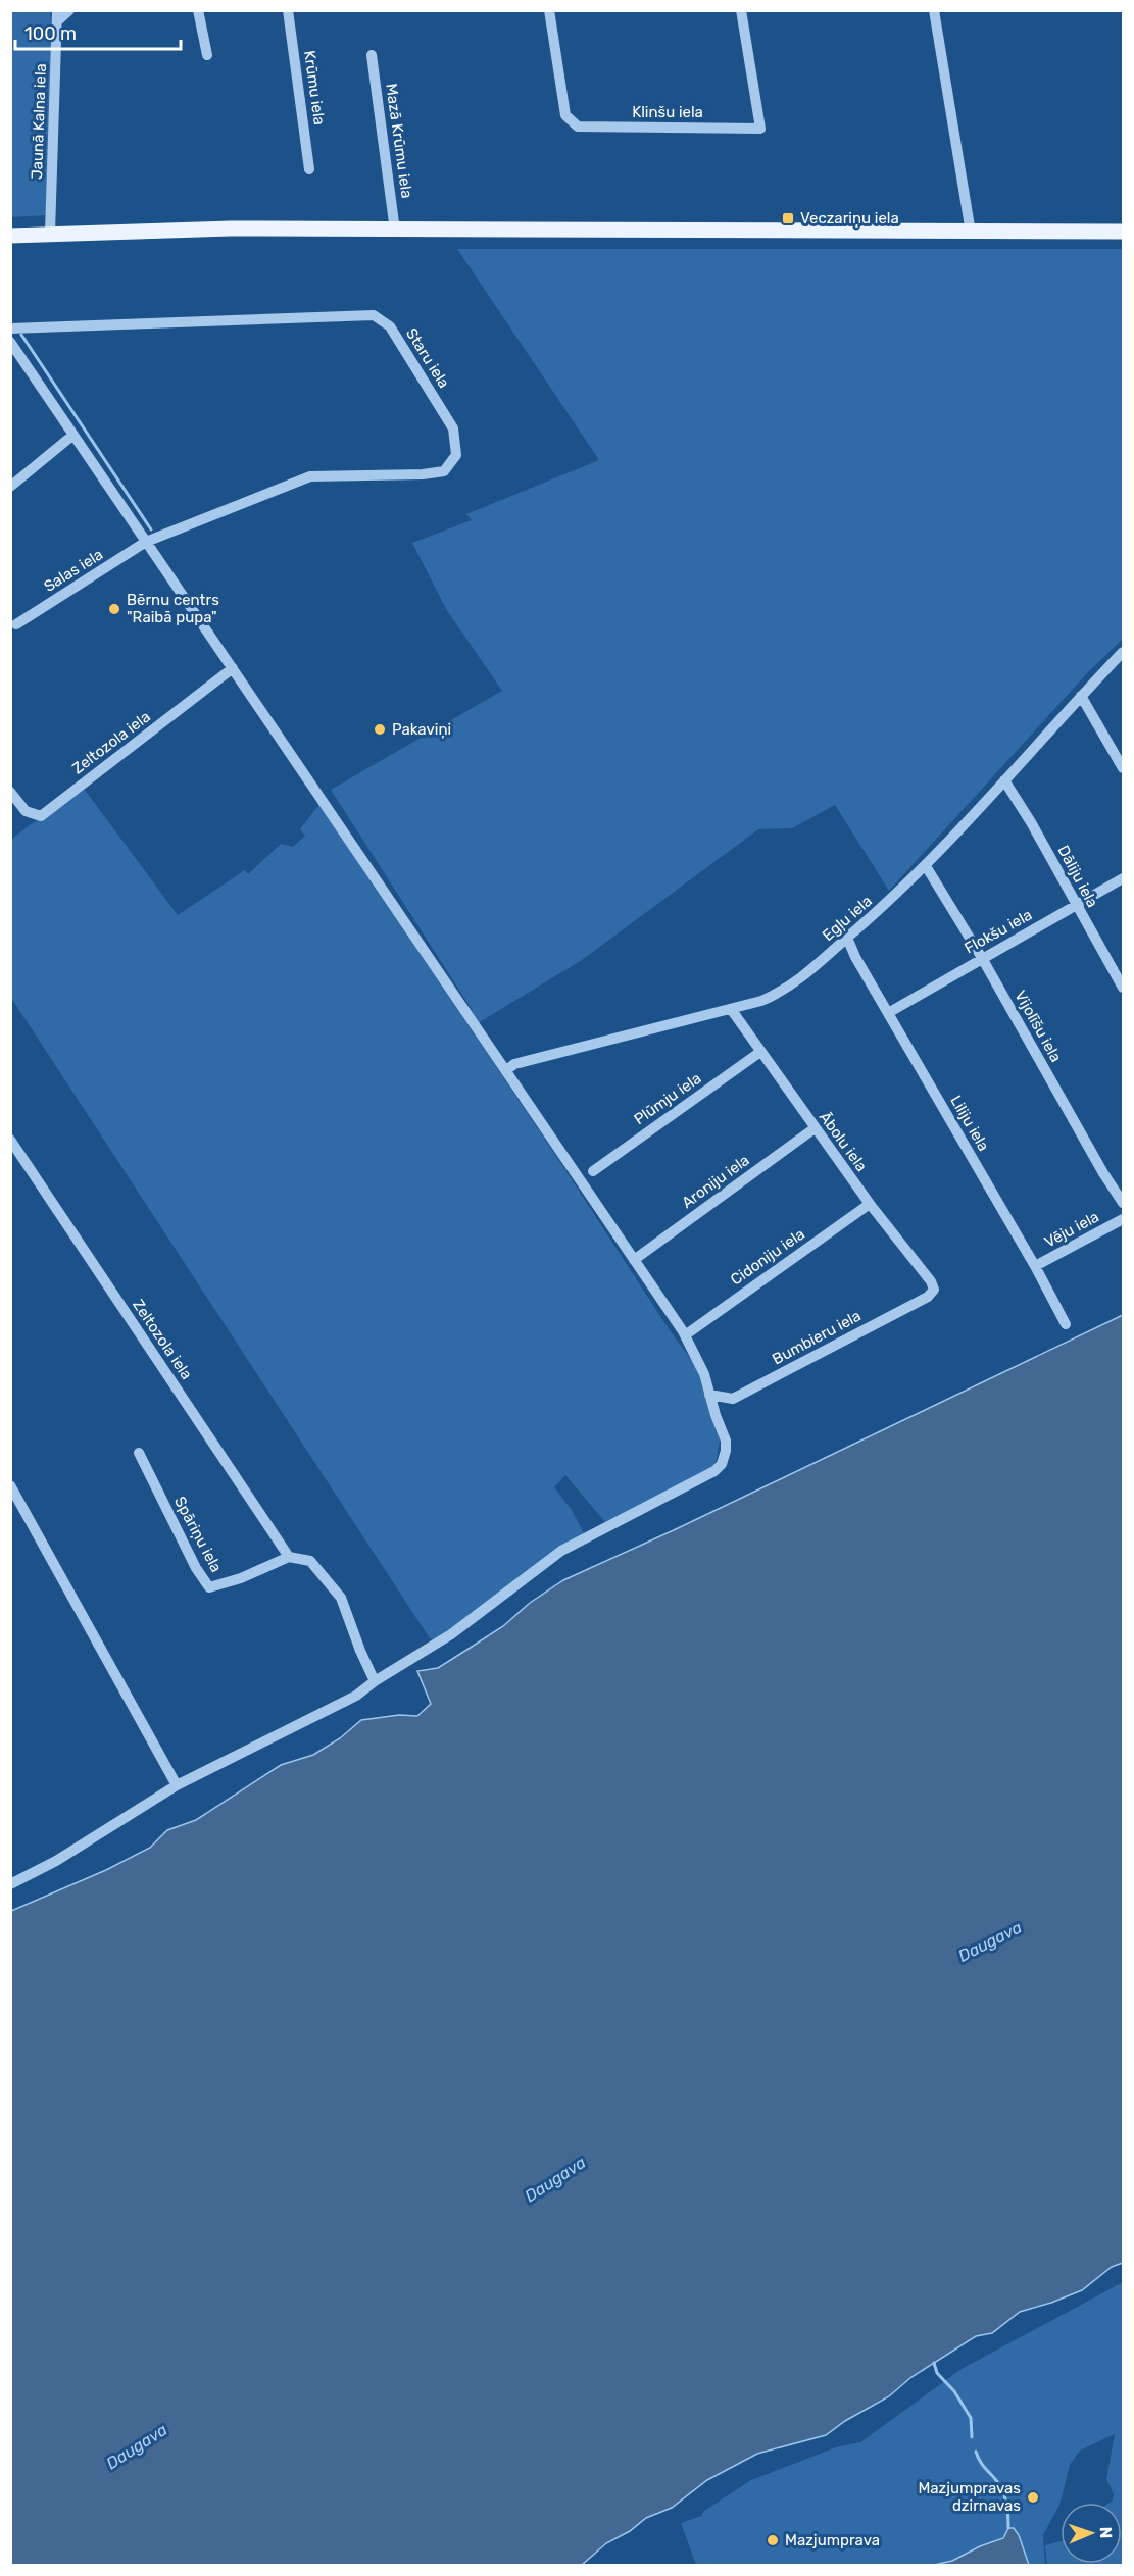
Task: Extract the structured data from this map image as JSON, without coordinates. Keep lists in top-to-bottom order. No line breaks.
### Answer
{"streets":{"street":["Krūmu iela","Klinšu iela","Jaunā Kalna iela","Mazā Krūmu iela","Staru iela","Salas iela","Zeltozola iela","Dāliju iela","Egļu iela","Flokšu iela","Vijolīšu iela","Plūmju iela","Liliju iela","Ābolu iela","Aroniju iela","Vēju iela","Cidoniju iela","Bumbieru iela","Spāriņu iela"]},"crossings":[["Staru iela","Salas iela"],["Zeltozola iela","Spāriņu iela"],["Dāliju iela","Egļu iela"],["Dāliju iela","Flokšu iela"],["Egļu iela","Vijolīšu iela"],["Egļu iela","Liliju iela"],["Egļu iela","Ābolu iela"],["Flokšu iela","Vijolīšu iela"],["Flokšu iela","Liliju iela"],["Plūmju iela","Ābolu iela"],["Liliju iela","Vēju iela"],["Ābolu iela","Aroniju iela"],["Ābolu iela","Cidoniju iela"],["Ābolu iela","Bumbieru iela"]],"water":["Daugava"],"places":{"transit":["Veczariņu iela"],"other":["Bērnu centrs \"Raibā pupa\"","Pakaviņi","Mazjumpravas dzirnavas","Mazjumprava"]},"scale_bar":"100 m","north":"right"}
